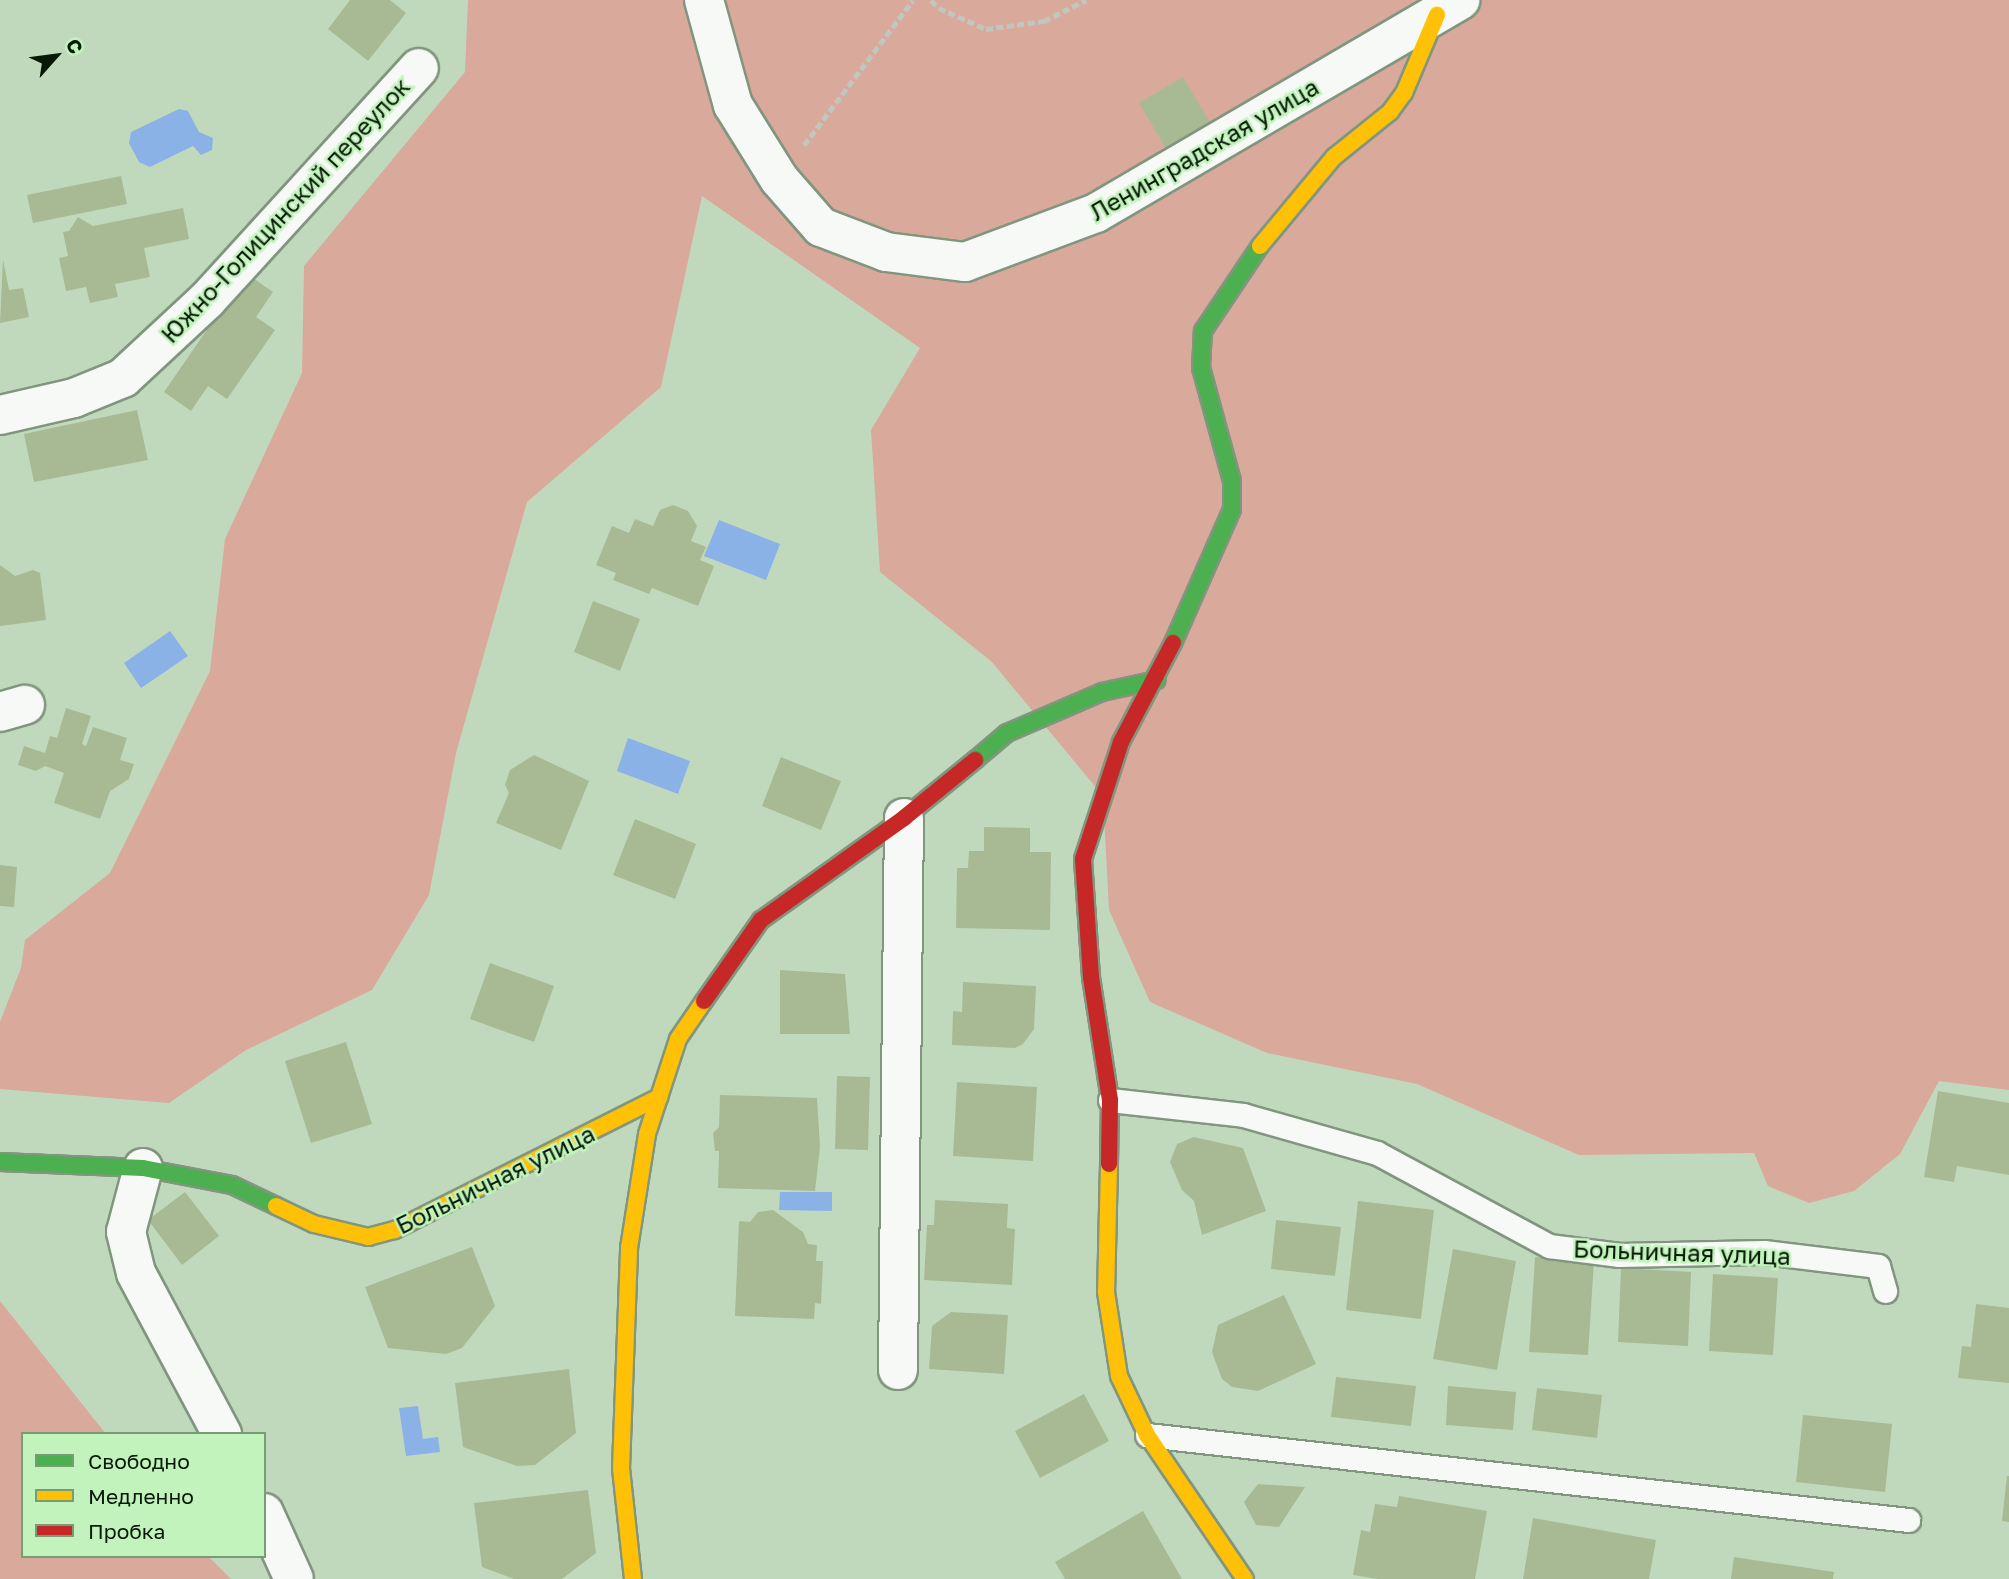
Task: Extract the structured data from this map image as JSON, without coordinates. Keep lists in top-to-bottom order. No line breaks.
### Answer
{"streets":{"street":["Ленинградская улица","Южно-Голицинский переулок","Больничная улица"]},"legend":["Свободно","Медленно","Пробка"],"north":"top right"}
